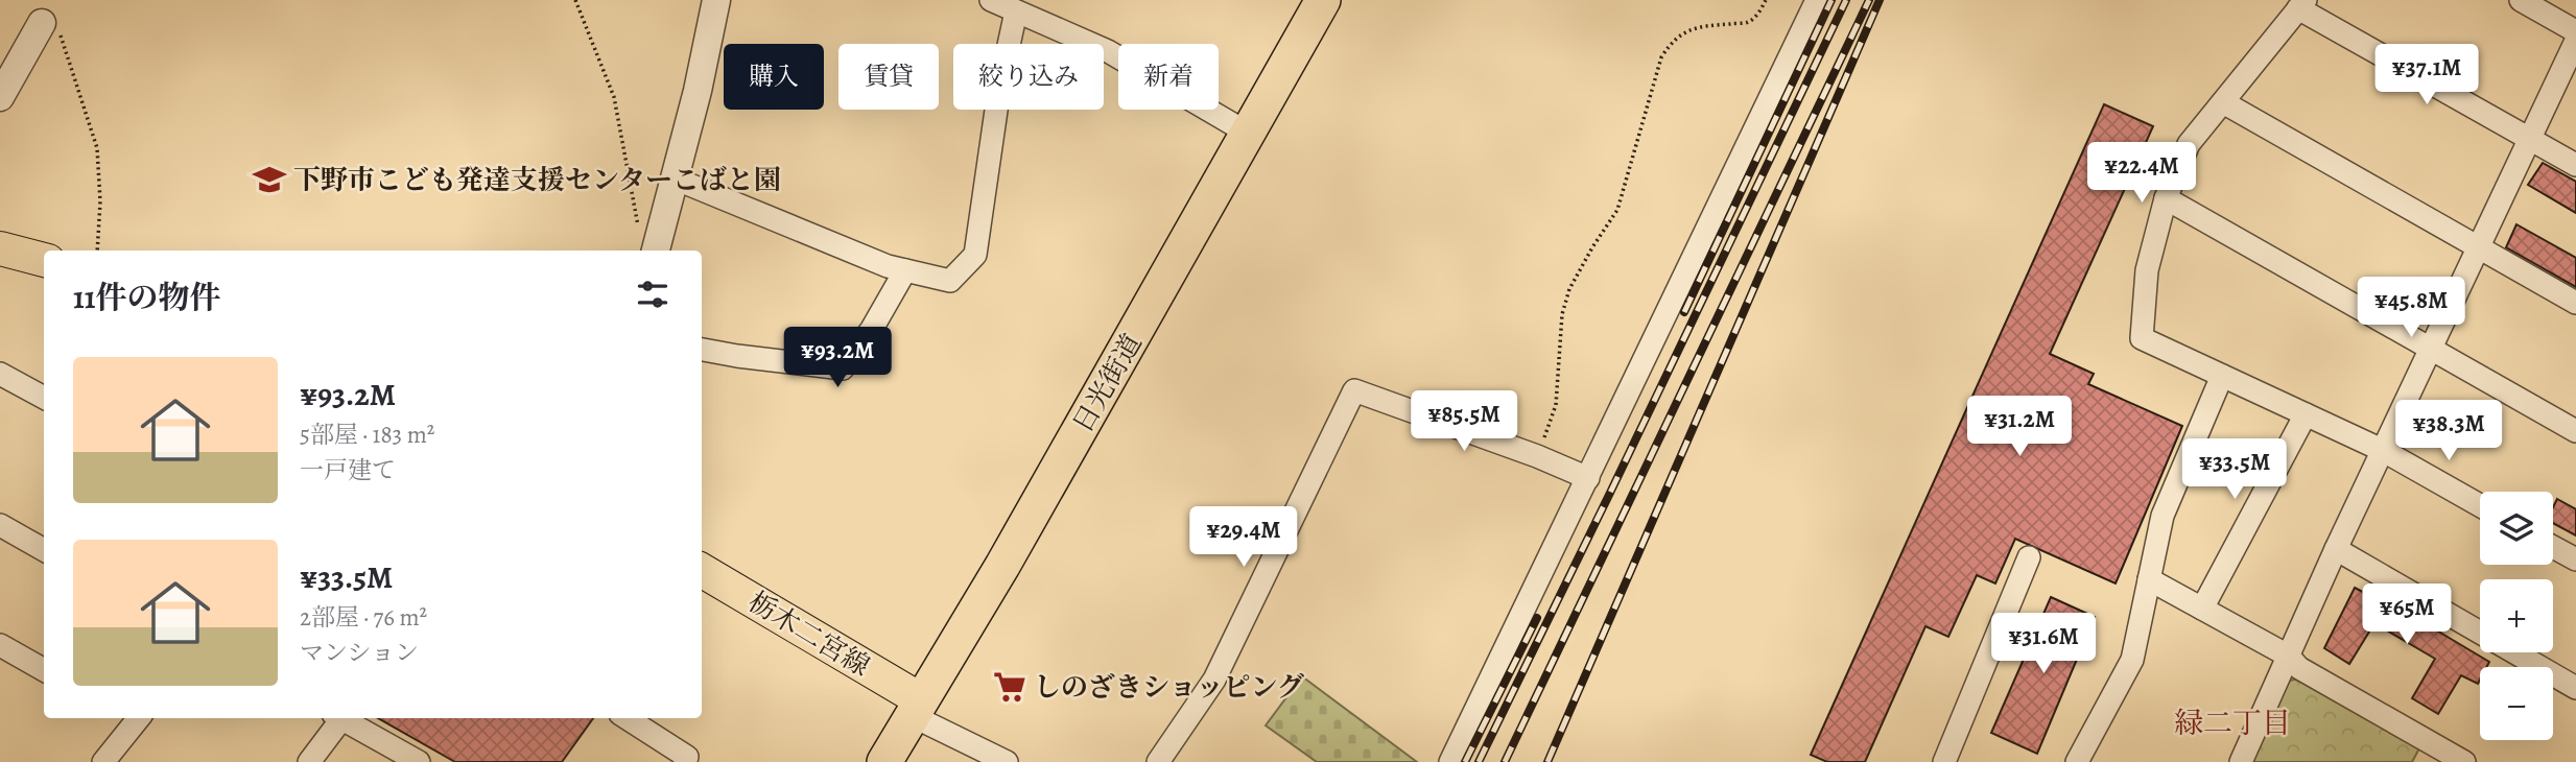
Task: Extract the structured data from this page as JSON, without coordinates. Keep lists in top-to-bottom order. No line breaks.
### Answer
{"streets":{"highway":["日光街道"],"main road":["栃木二宮線"]},"crossings":[["日光街道","栃木二宮線"]],"districts":["緑二丁目"],"places":{"school or university":["下野市こども発達支援センターこばと園"],"supermarket":["しのざきショッピング"]},"page":{"price":["¥37.1M","¥22.4M","¥45.8M","¥93.2M","¥85.5M","¥31.2M","¥38.3M","¥33.5M","¥29.4M","¥65M","¥31.6M"],"chip":["購入","賃貸","絞り込み","新着"],"heading":"11件の物件","list":[{"name":"¥93.2M","note":"5部屋 · 183 m² · 一戸建て"},{"name":"¥33.5M","note":"2部屋 · 76 m² · マンション"}],"map_buttons":["+","−"]}}
